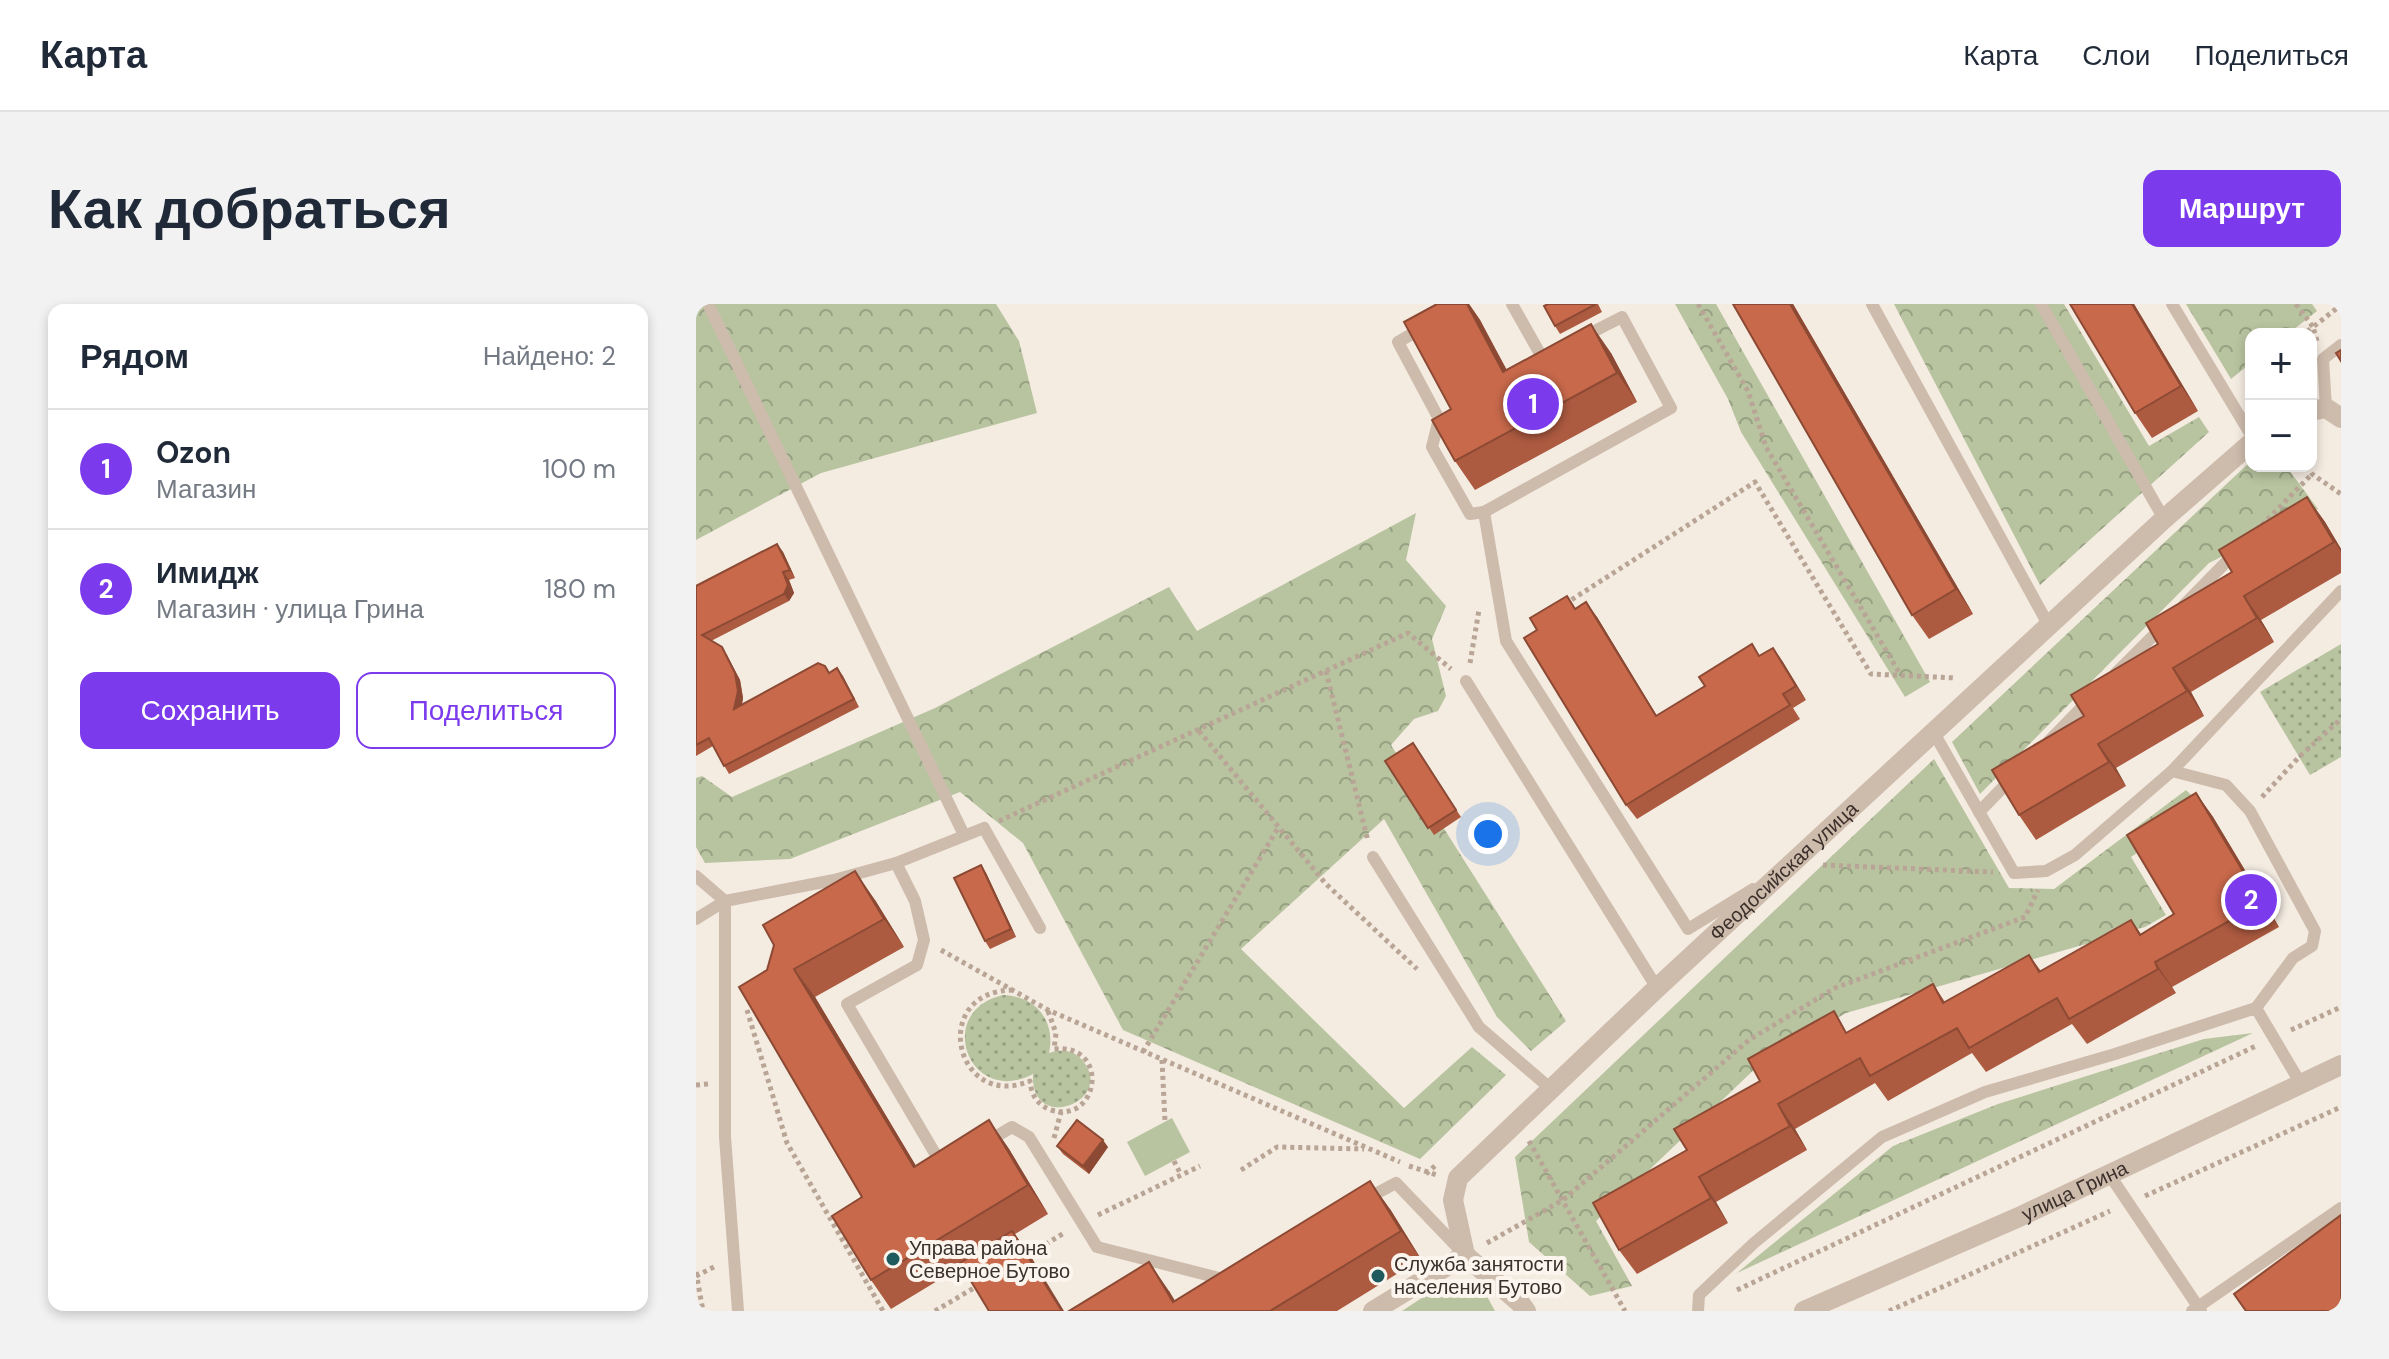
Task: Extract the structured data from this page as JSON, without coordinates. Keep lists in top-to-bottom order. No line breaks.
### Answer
{"streets":{"street":["Феодосийская улица","улица Грина"]},"places":["Управа района Северное Бутово","Служба занятости населения Бутово"],"page":{"header":"Карта","nav":["Карта","Слои","Поделиться"],"buttons":["Маршрут",["Сохранить","Поделиться"]],"title":"Как добраться","heading":["Рядом","Найдено: 2"],"map_buttons":["+","−"],"pins":["1","2"],"list":[{"mark":"1","name":"Ozon","note":"Магазин","value":"100 m"},{"mark":"2","name":"Имидж","note":"Магазин · улица Грина","value":"180 m"}]}}
